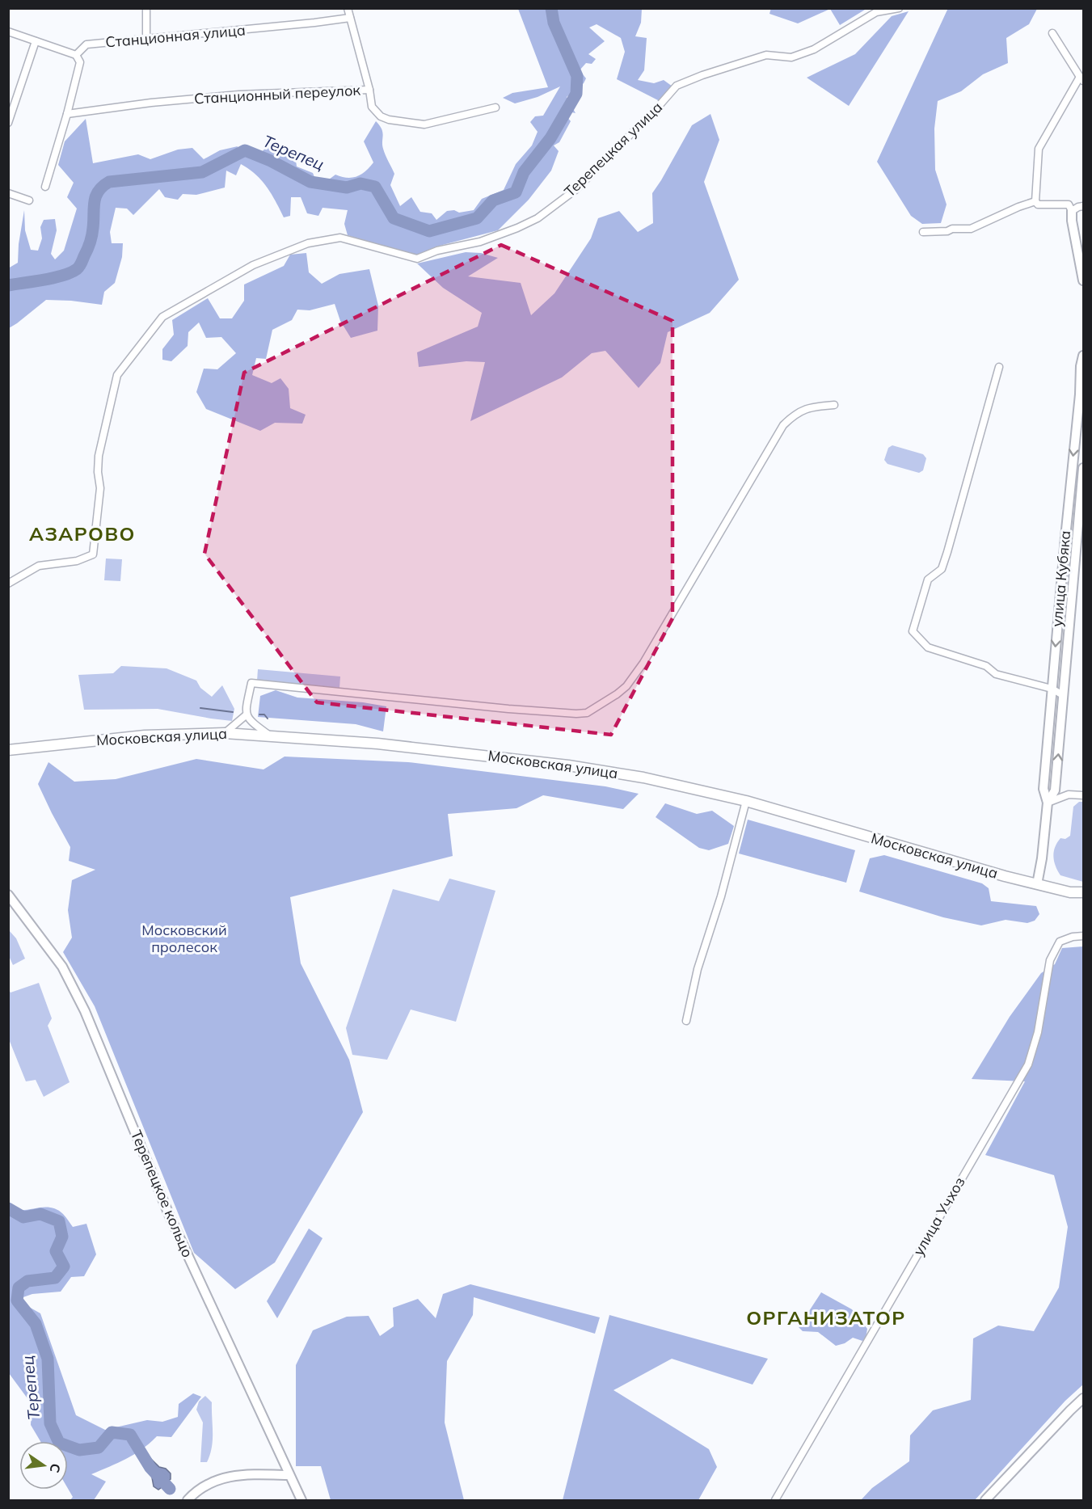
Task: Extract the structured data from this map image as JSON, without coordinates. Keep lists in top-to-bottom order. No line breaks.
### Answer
{"streets":{"main road":["Московская улица"],"street":["Станционная улица","Станционный переулок","Терепецкая улица","улица Кубяка","Терепецкое кольцо","улица Учхоз"]},"crossings":[["улица Кубяка","Московская улица"]],"districts":["АЗАРОВО","ОРГАНИЗАТОР"],"water":["Терепец"],"parks":["Московский пролесок"],"north":"right"}
